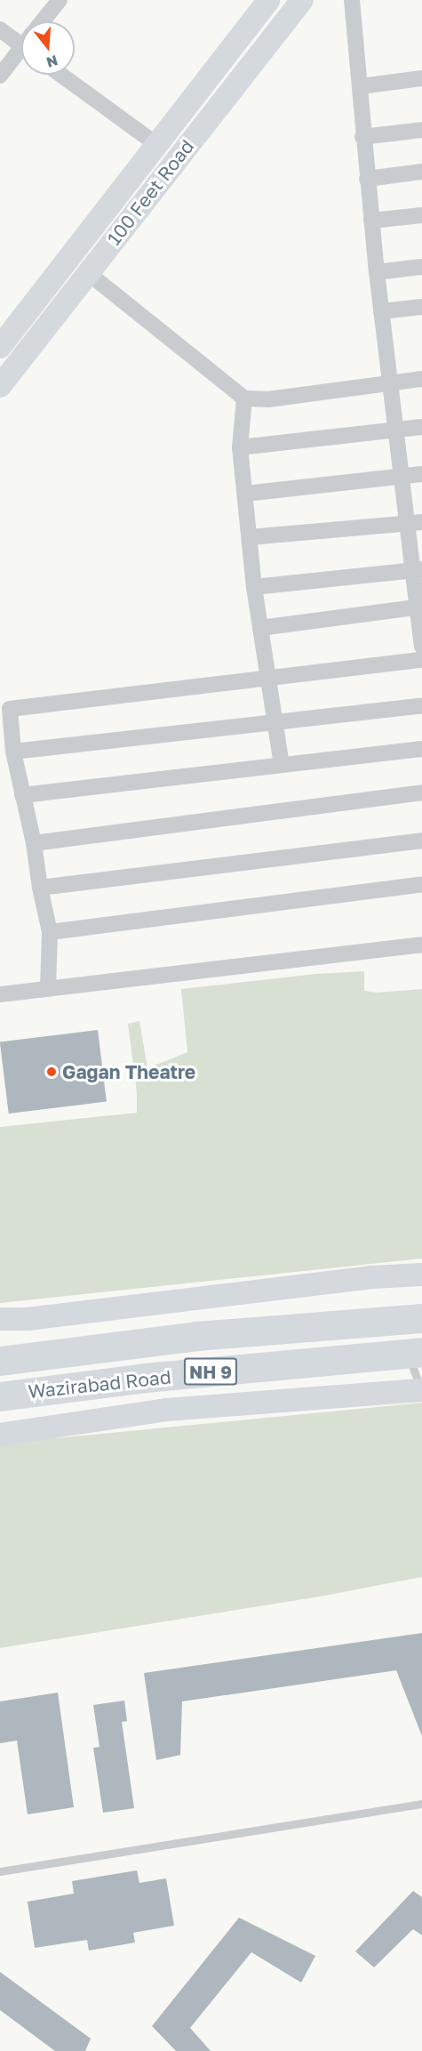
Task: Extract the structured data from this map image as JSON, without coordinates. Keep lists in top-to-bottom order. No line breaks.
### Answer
{"streets":{"highway":["NH 9","Wazirabad Road"],"main road":["100 Feet Road"]},"places":["Gagan Theatre"],"north":"bottom"}
